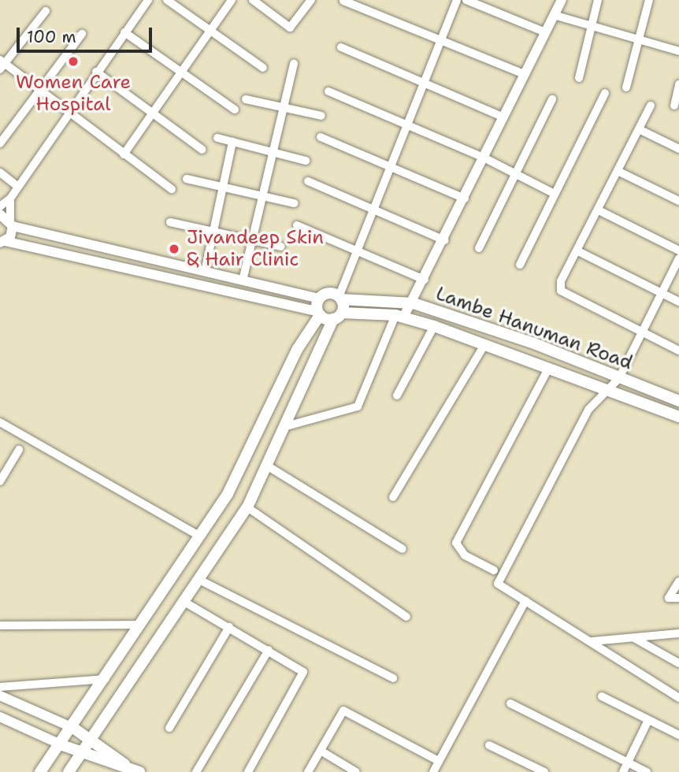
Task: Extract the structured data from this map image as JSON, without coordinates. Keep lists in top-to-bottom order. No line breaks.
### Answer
{"streets":{"main road":["Lambe Hanuman Road"]},"places":["Women Care Hospital","Jivandeep Skin & Hair Clinic"],"scale_bar":"100 m"}
